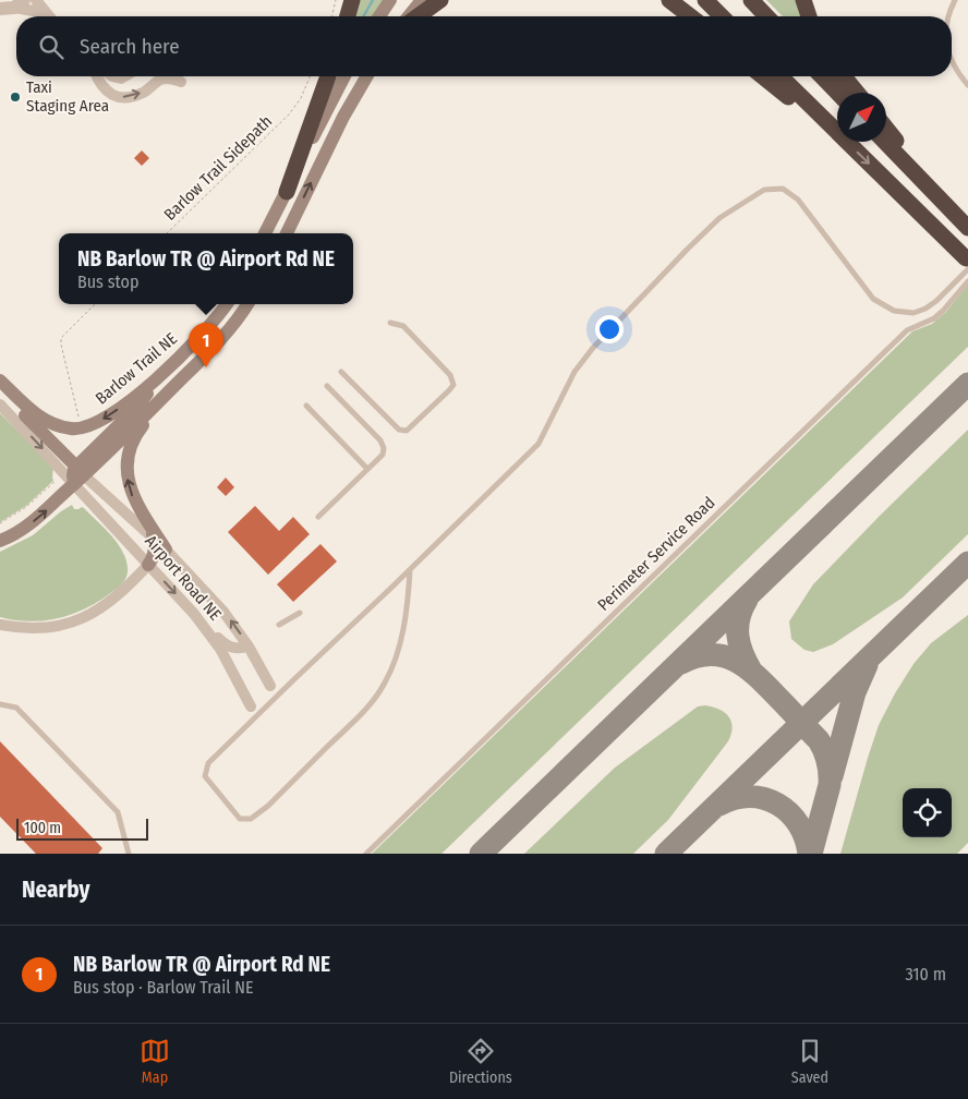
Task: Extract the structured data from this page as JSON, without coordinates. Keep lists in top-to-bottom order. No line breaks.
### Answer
{"streets":{"main road":["Barlow Trail NE"],"street":["Airport Road NE"],"lane":["Perimeter Service Road"],"path":["Barlow Trail Sidepath"]},"one_way":["Barlow Trail NE"],"places":["Taxi Staging Area"],"scale_bar":"100 m","north":"top right","page":{"search":"Search here","popup":["NB Barlow TR @ Airport Rd NE","Bus stop"],"pins":"1","scale":"100 m","heading":"Nearby","list":[{"mark":"1","name":"NB Barlow TR @ Airport Rd NE","note":"Bus stop · Barlow Trail NE","value":"310 m"}],"nav":["Map","Directions","Saved"]}}
